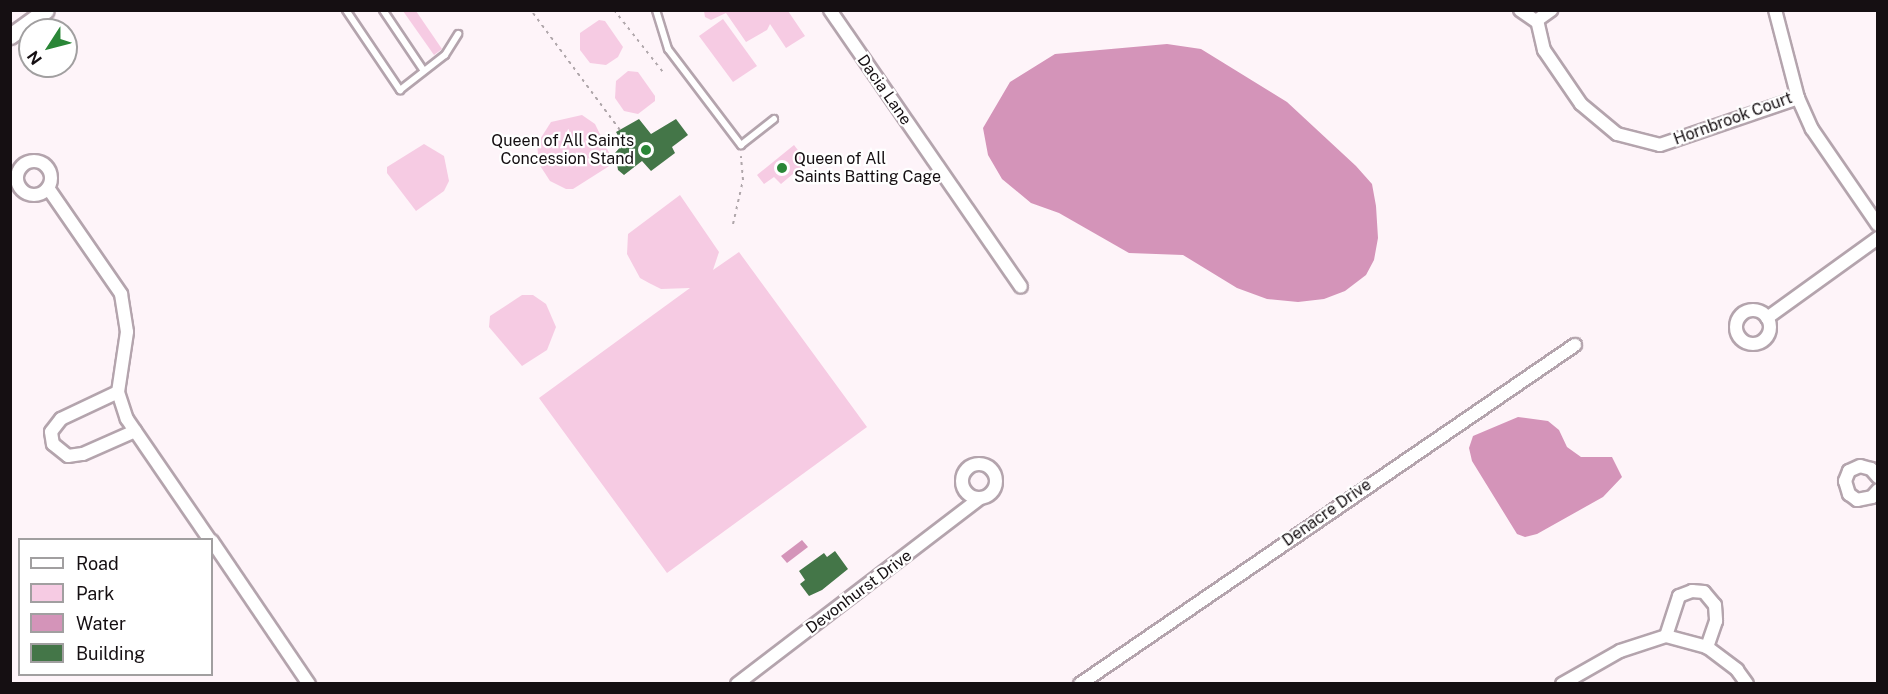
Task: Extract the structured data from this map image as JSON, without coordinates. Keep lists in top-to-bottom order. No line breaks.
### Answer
{"streets":{"street":["Dacia Lane","Hornbrook Court","Denacre Drive","Devonhurst Drive"]},"places":["Queen of All Saints Concession Stand","Queen of All Saints Batting Cage"],"legend":["Road","Park","Water","Building"],"north":"bottom left"}
